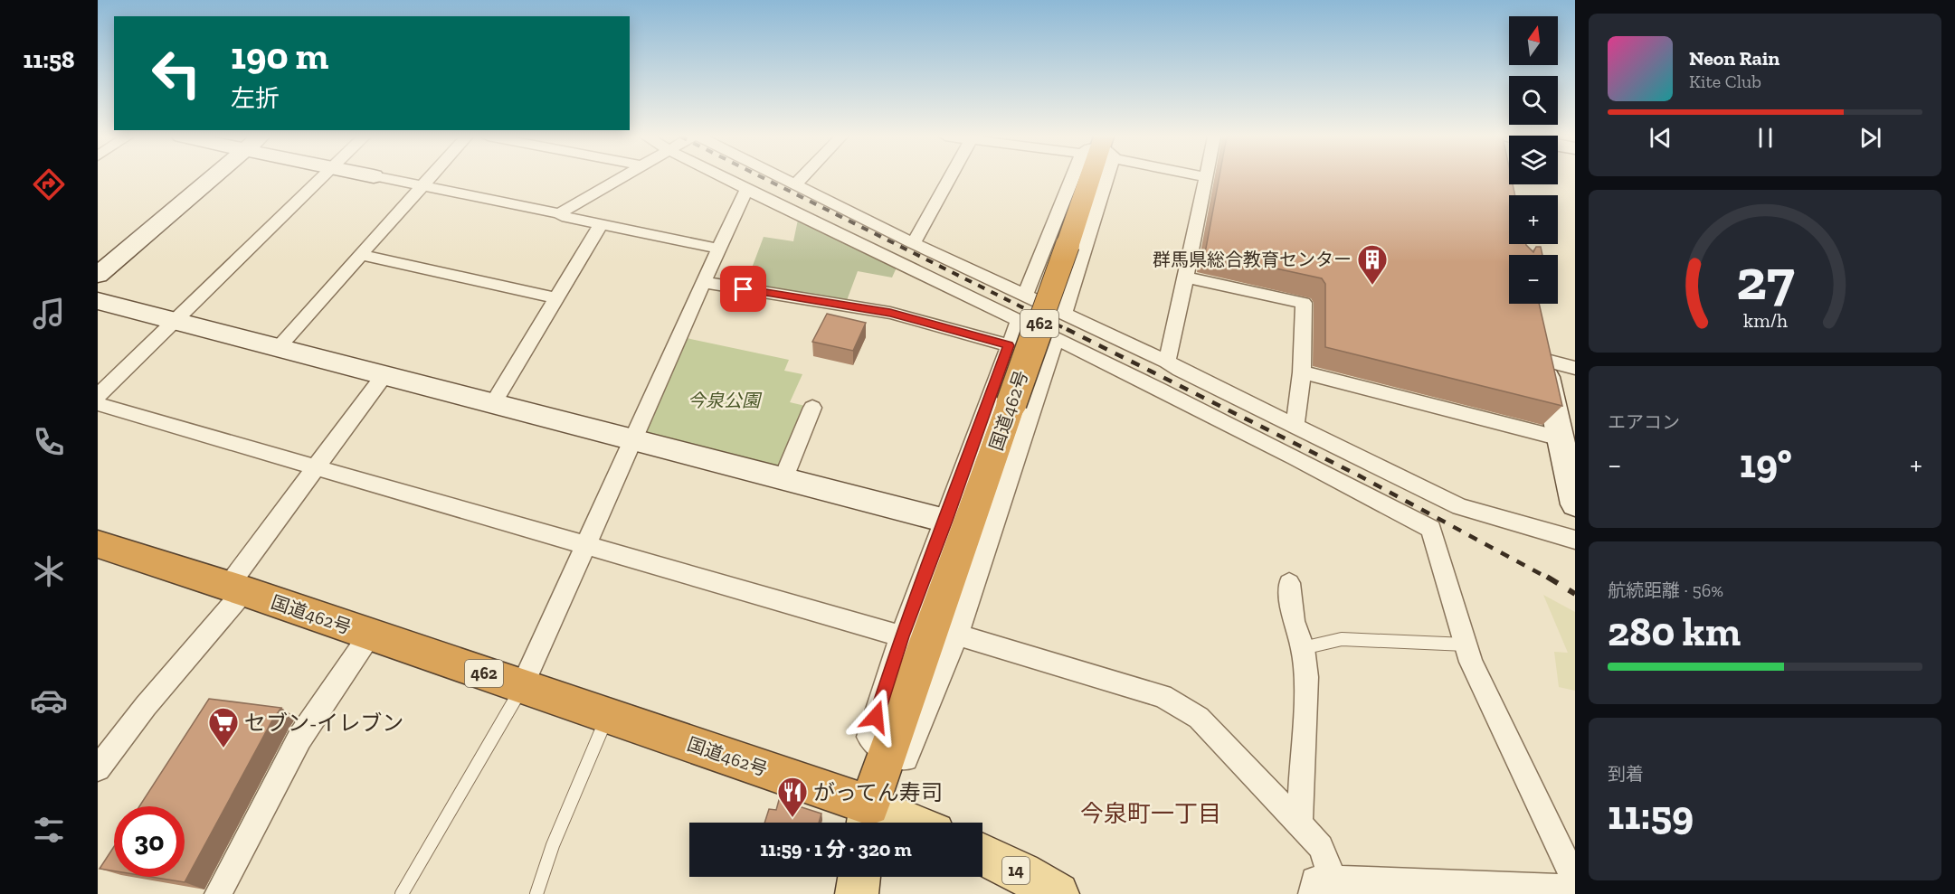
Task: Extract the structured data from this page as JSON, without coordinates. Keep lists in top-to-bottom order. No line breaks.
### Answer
{"streets":{"highway":["462","国道462号"],"main road":["14"]},"districts":["今泉町一丁目"],"parks":["今泉公園"],"places":{"building":["群馬県総合教育センター"],"supermarket":["セブン-イレブン"],"restaurant":["がってん寿司"]},"north":"top","page":{"tabs":"11:58","map_buttons":["+","−"],"turn":["190 m","左折"],"song":["Neon Rain","Kite Club"],"tile":["エアコン",["航続距離 · 56%","280 km"],["到着","11:59"]],"heat":["−","19°","+"],"limit":"30","trip":"11:59 · 1 分 · 320 m","gauge":["27","km/h"]}}
